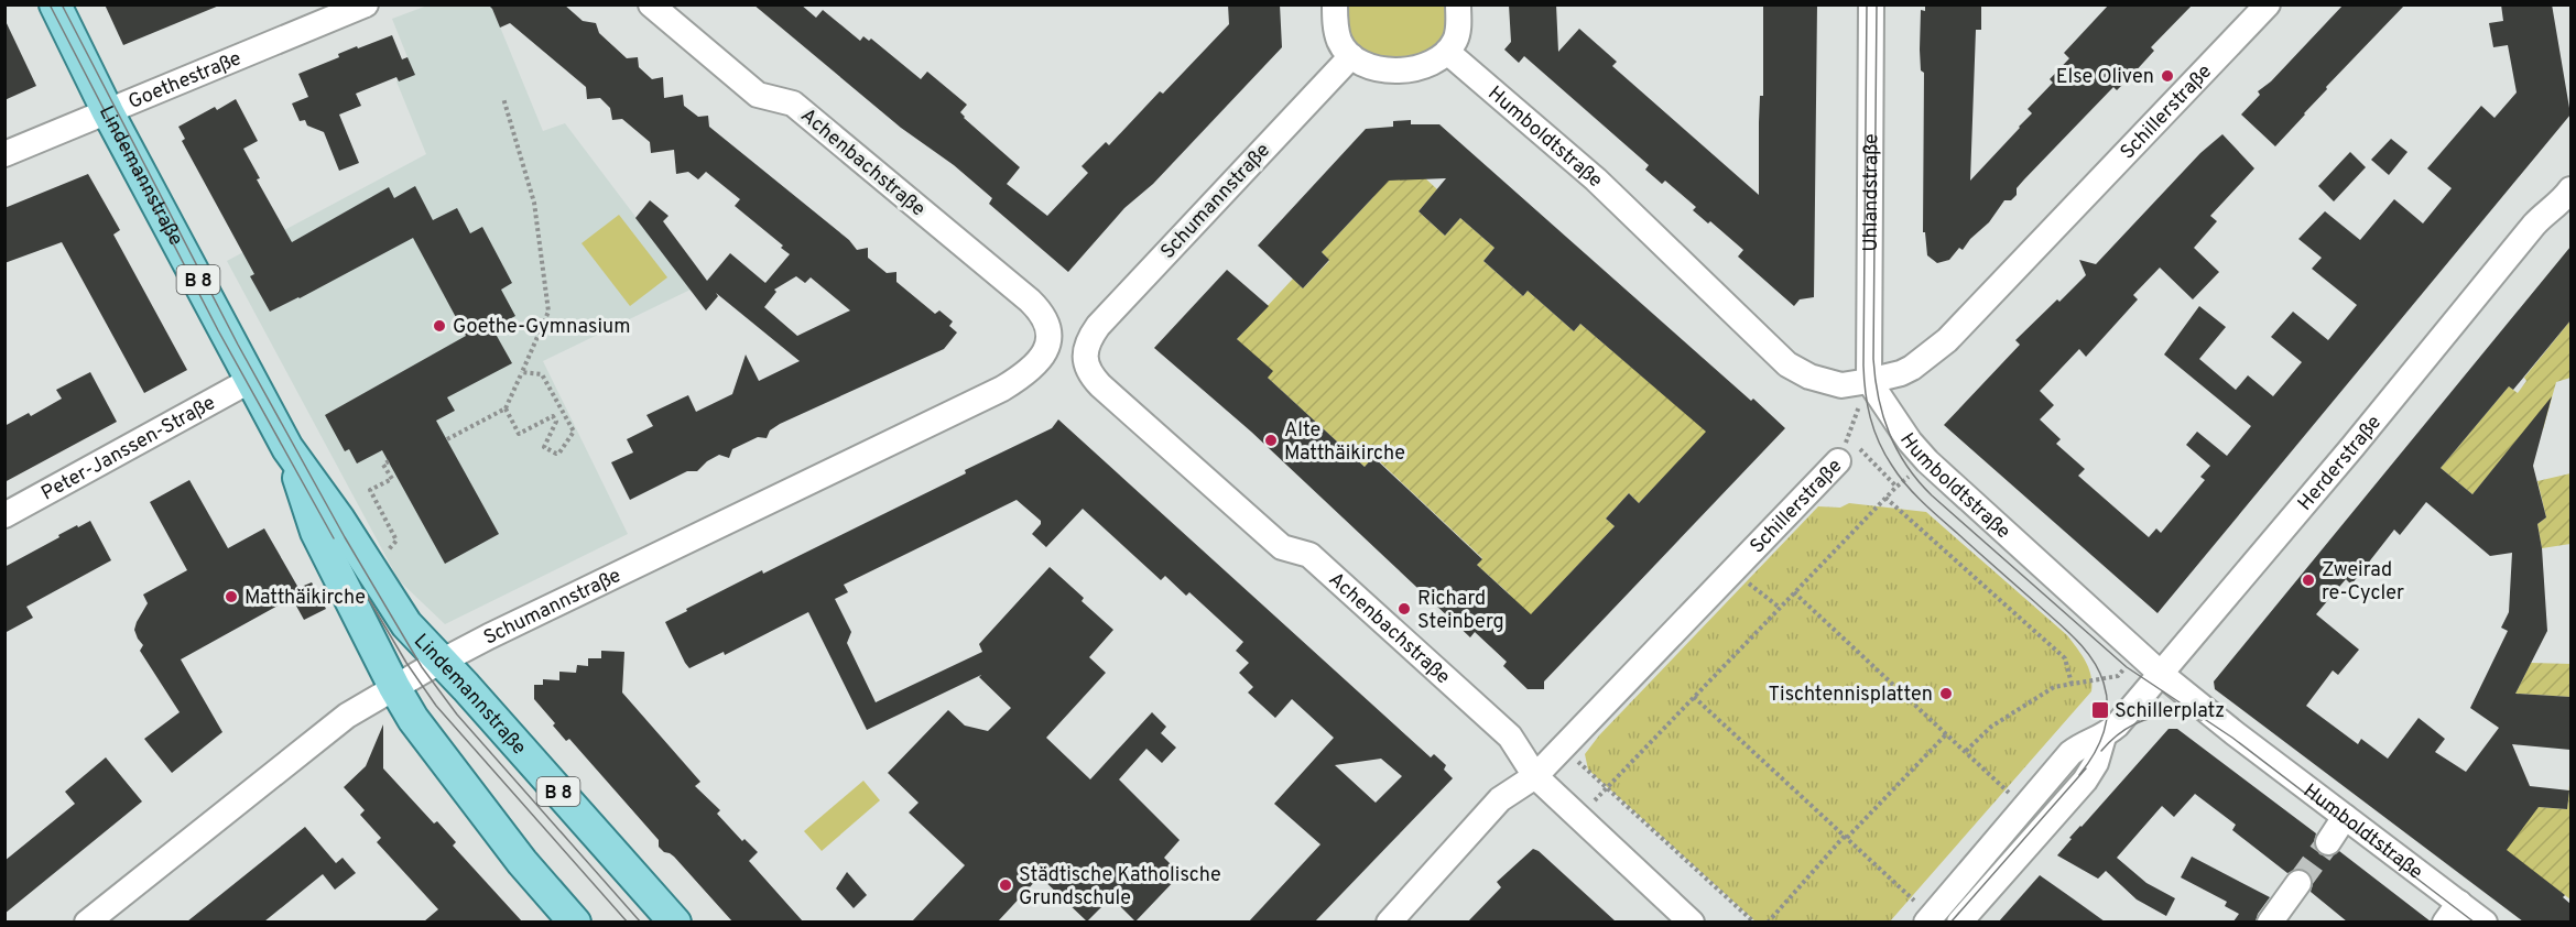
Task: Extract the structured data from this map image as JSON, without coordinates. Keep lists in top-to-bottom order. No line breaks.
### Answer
{"streets":{"main road":["Lindemannstraße","B 8"],"street":["Goethestraße","Schillerstraße","Humboldtstraße","Achenbachstraße","Uhlandstraße","Schumannstraße","Peter-Janssen-Straße","Herderstraße"]},"crossings":[["Goethestraße","Lindemannstraße"],["Schillerstraße","Humboldtstraße"],["Schillerstraße","Achenbachstraße"],["Schillerstraße","Uhlandstraße"],["Humboldtstraße","Uhlandstraße"],["Humboldtstraße","Herderstraße"],["Achenbachstraße","Schumannstraße"],["Lindemannstraße","Schumannstraße"],["Lindemannstraße","Peter-Janssen-Straße"]],"places":{"other":["Else Oliven","Goethe-Gymnasium","Alte Matthäikirche","Zweirad re-Cycler","Matthäikirche","Richard Steinberg","Tischtennisplatten","Städtische Katholische Grundschule"],"transit":["Schillerplatz"]}}
